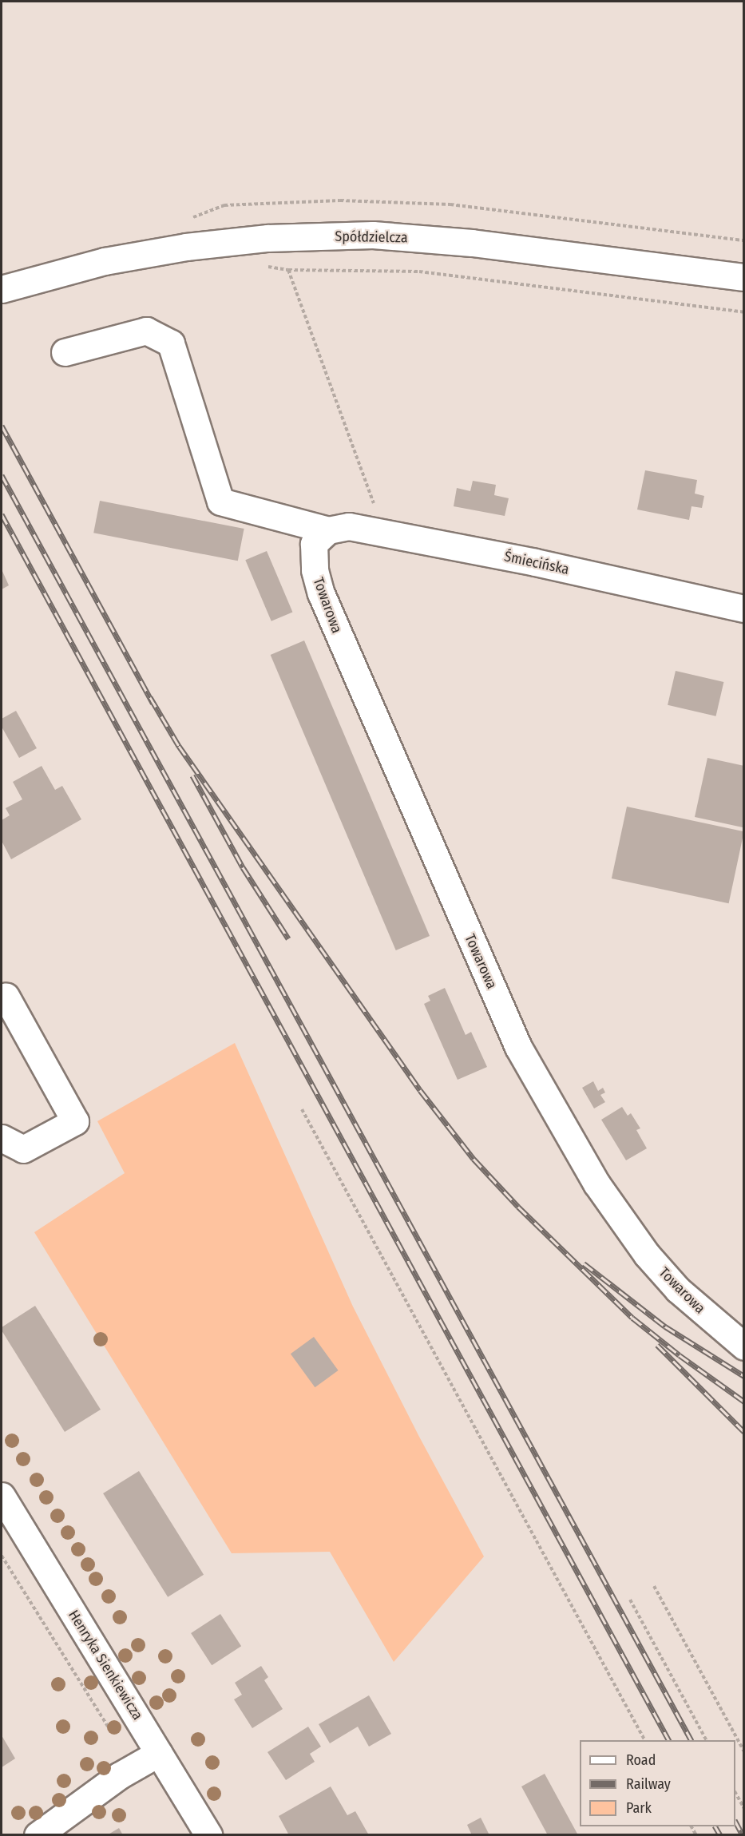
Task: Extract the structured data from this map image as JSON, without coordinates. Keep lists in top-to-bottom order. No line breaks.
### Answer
{"streets":{"street":["Spółdzielcza","Śmiecińska","Towarowa","Henryka Sienkiewicza"]},"crossings":[["Śmiecińska","Towarowa"]],"legend":["Road","Railway","Park"]}
